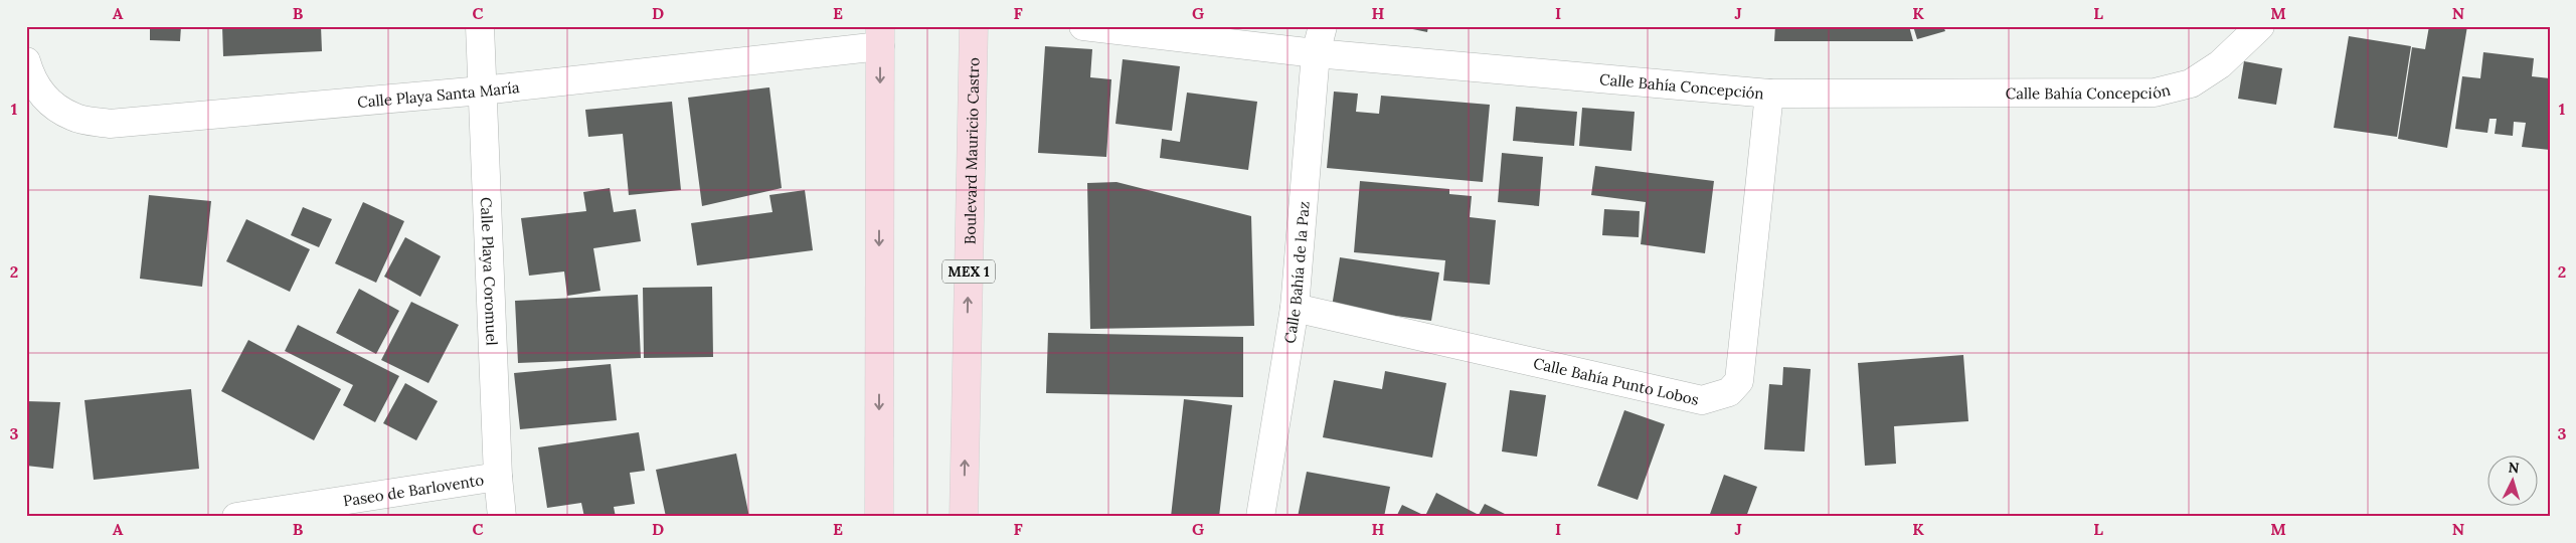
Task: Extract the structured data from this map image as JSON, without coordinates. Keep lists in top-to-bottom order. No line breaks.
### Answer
{"streets":{"main road":["Boulevard Mauricio Castro","MEX 1"],"street":["Calle Bahía Concepción","Calle Playa Santa María","Calle Playa Coromuel","Calle Bahía de la Paz","Calle Bahía Punto Lobos","Paseo de Barlovento"]},"crossings":[["Calle Bahía Concepción","Calle Bahía de la Paz"],["Calle Bahía Concepción","Calle Bahía Punto Lobos"],["Calle Playa Santa María","Calle Playa Coromuel"],["Calle Playa Coromuel","Paseo de Barlovento"],["Calle Bahía de la Paz","Calle Bahía Punto Lobos"]],"north":"top","grid":{"columns":["A","B","C","D","E","F","G","H","I","J","K","L","M","N"],"rows":["1","2","3"]}}
